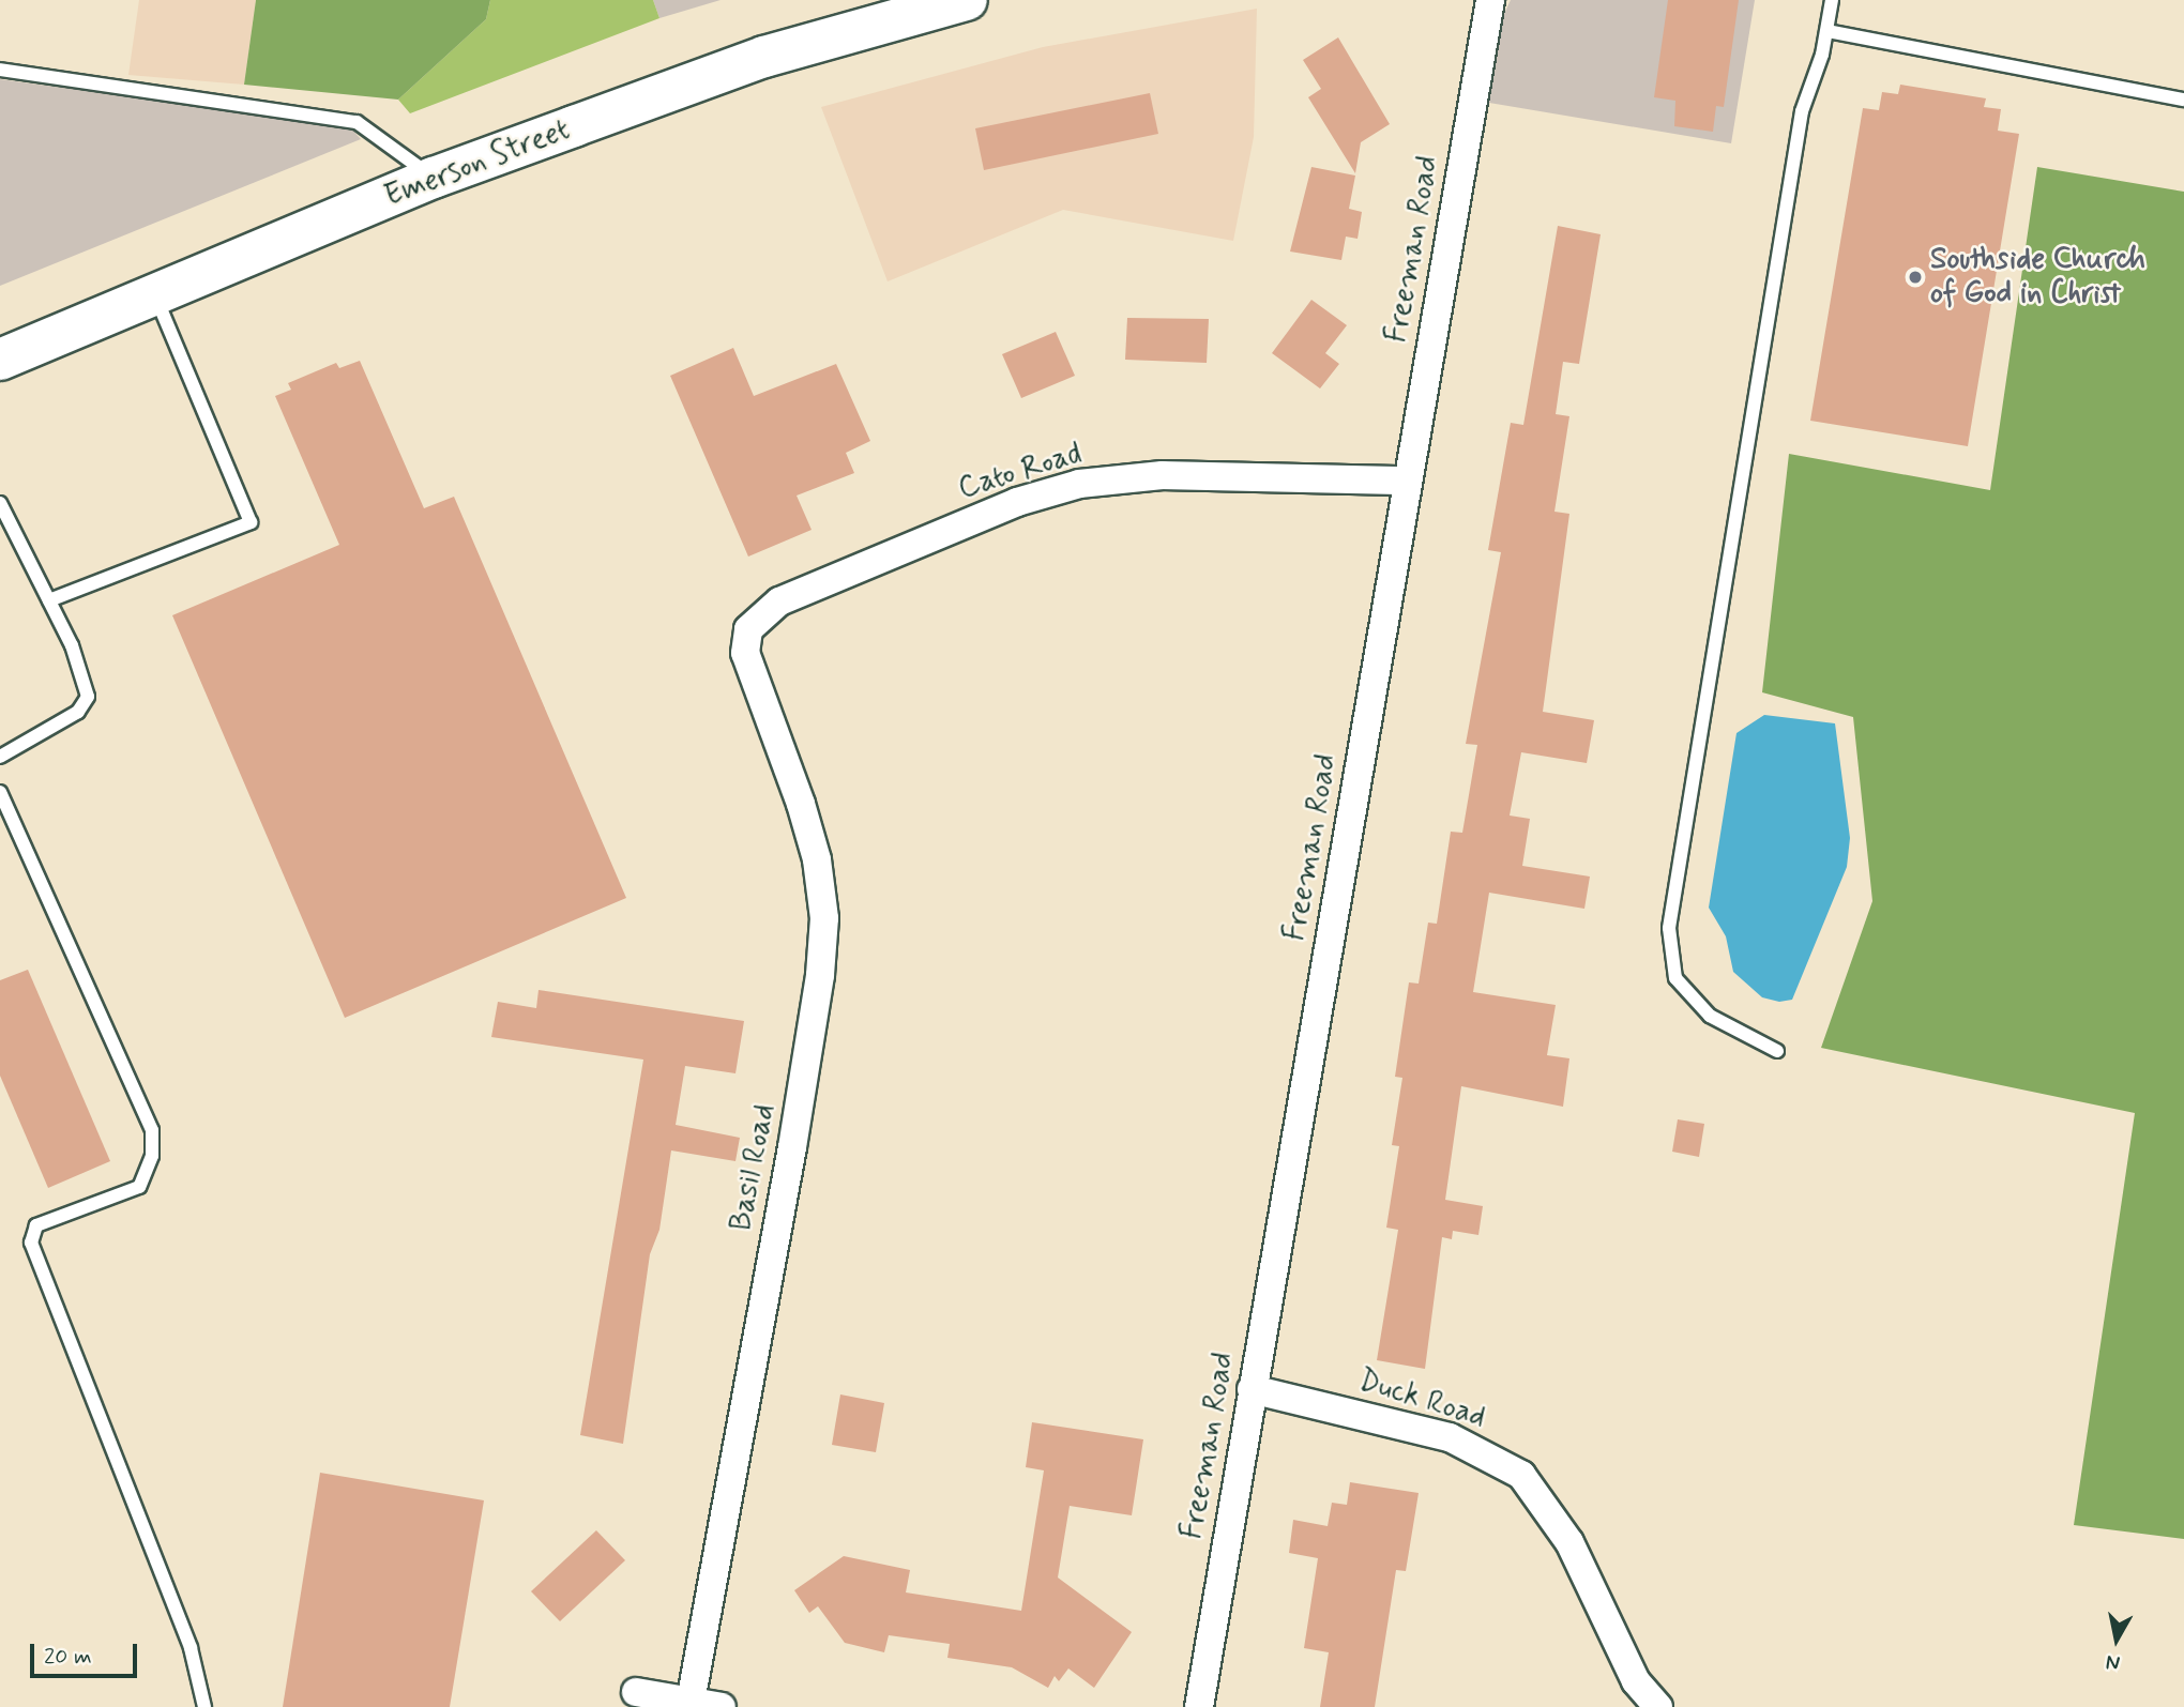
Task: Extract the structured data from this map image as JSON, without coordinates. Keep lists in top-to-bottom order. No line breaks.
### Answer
{"streets":{"main road":["Emerson Street"],"street":["Freeman Road","Cato Road","Basil Road","Duck Road"]},"crossings":[["Freeman Road","Cato Road"],["Freeman Road","Duck Road"],["Cato Road","Basil Road"]],"places":["Southside Church of God in Christ"],"scale_bar":"20 m","north":"bottom"}
